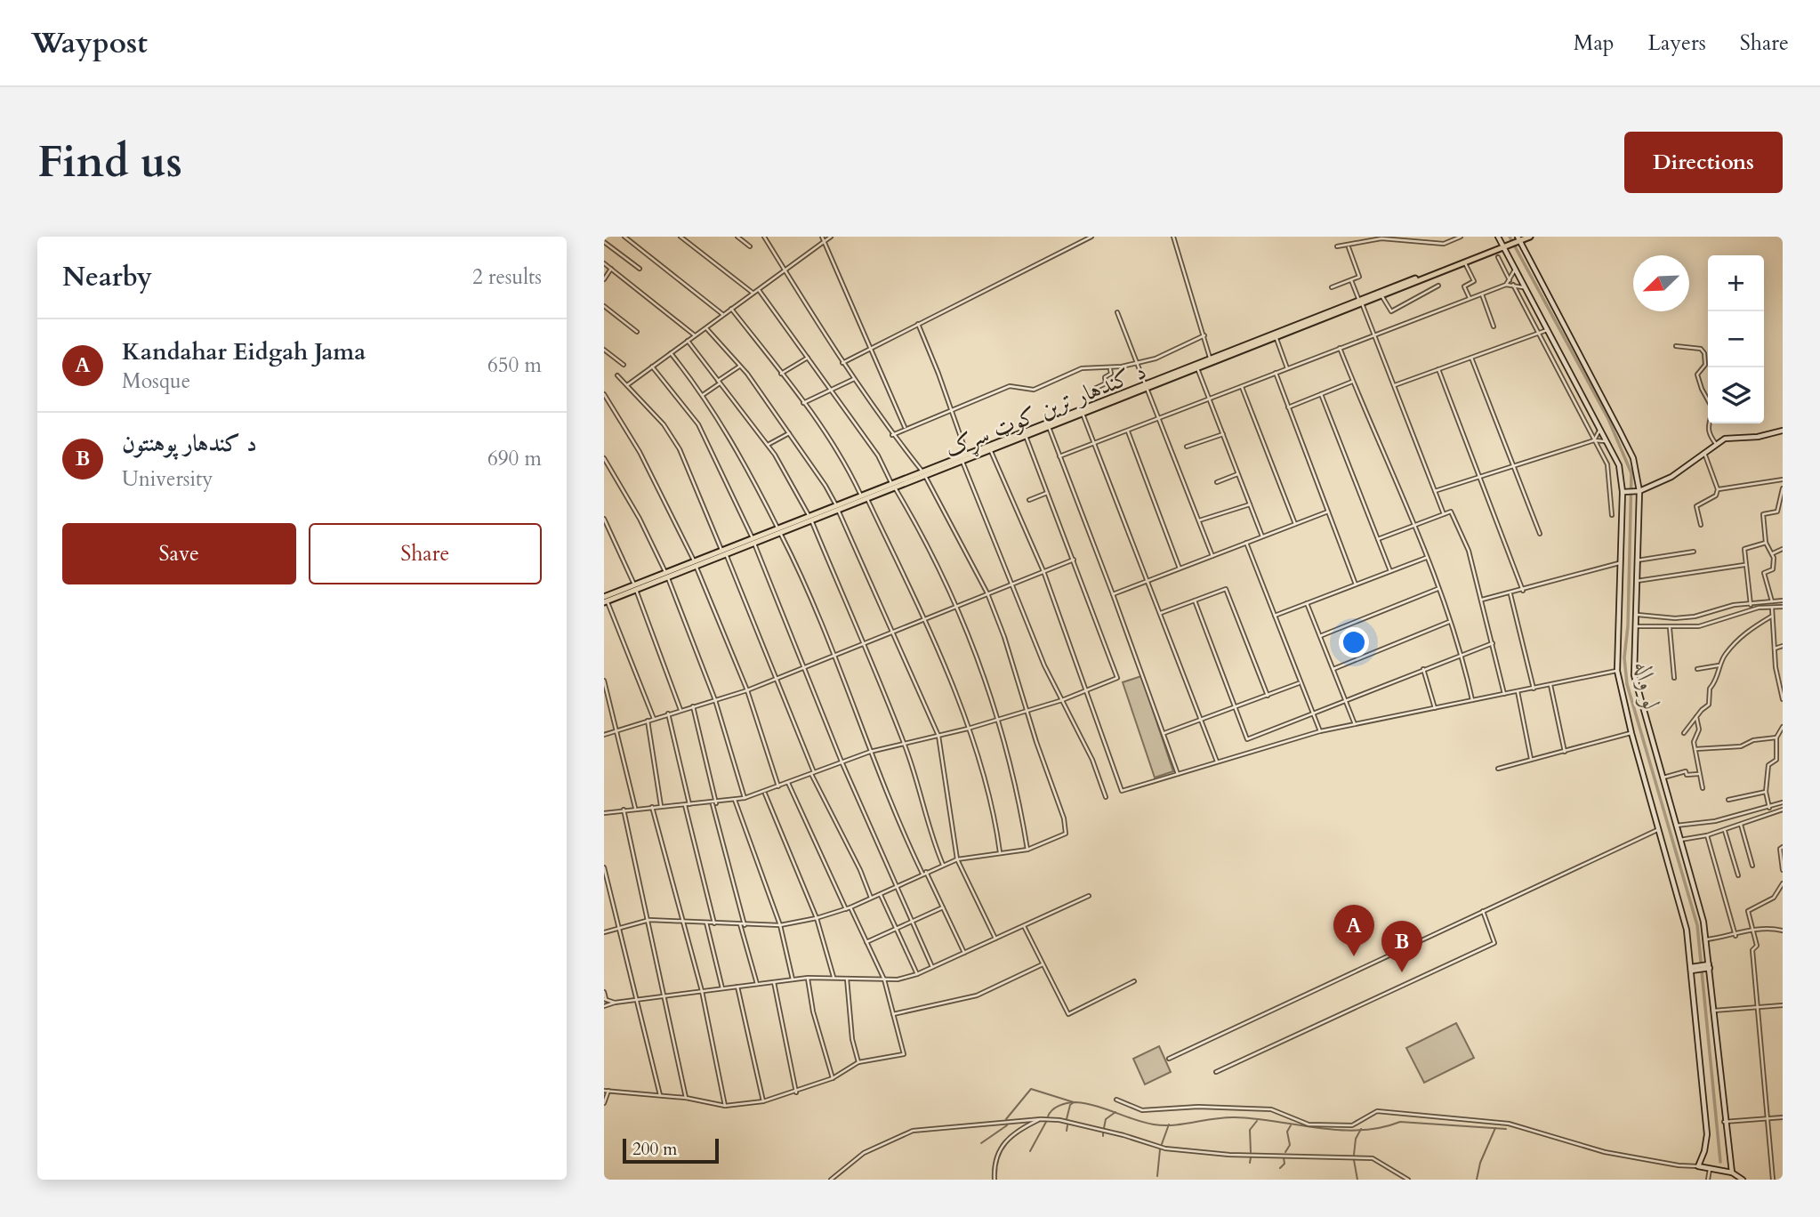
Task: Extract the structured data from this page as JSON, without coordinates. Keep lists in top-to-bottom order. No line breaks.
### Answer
{"streets":{"main road":["د کندهار ترين کوټ سړک"]},"water":["لو واله"],"scale_bar":"200 m","north":"bottom left","page":{"header":"Waypost","nav":["Map","Layers","Share"],"buttons":["Directions",["Save","Share"]],"title":"Find us","heading":["Nearby","2 results"],"map_buttons":["+","−"],"list":[{"mark":"A","name":"Kandahar Eidgah Jama","note":"Mosque","value":"650 m"},{"mark":"B","name":"د کندهار پوهنتون","note":"University","value":"690 m"}],"pins":["A","B"],"scale":"200 m"}}
